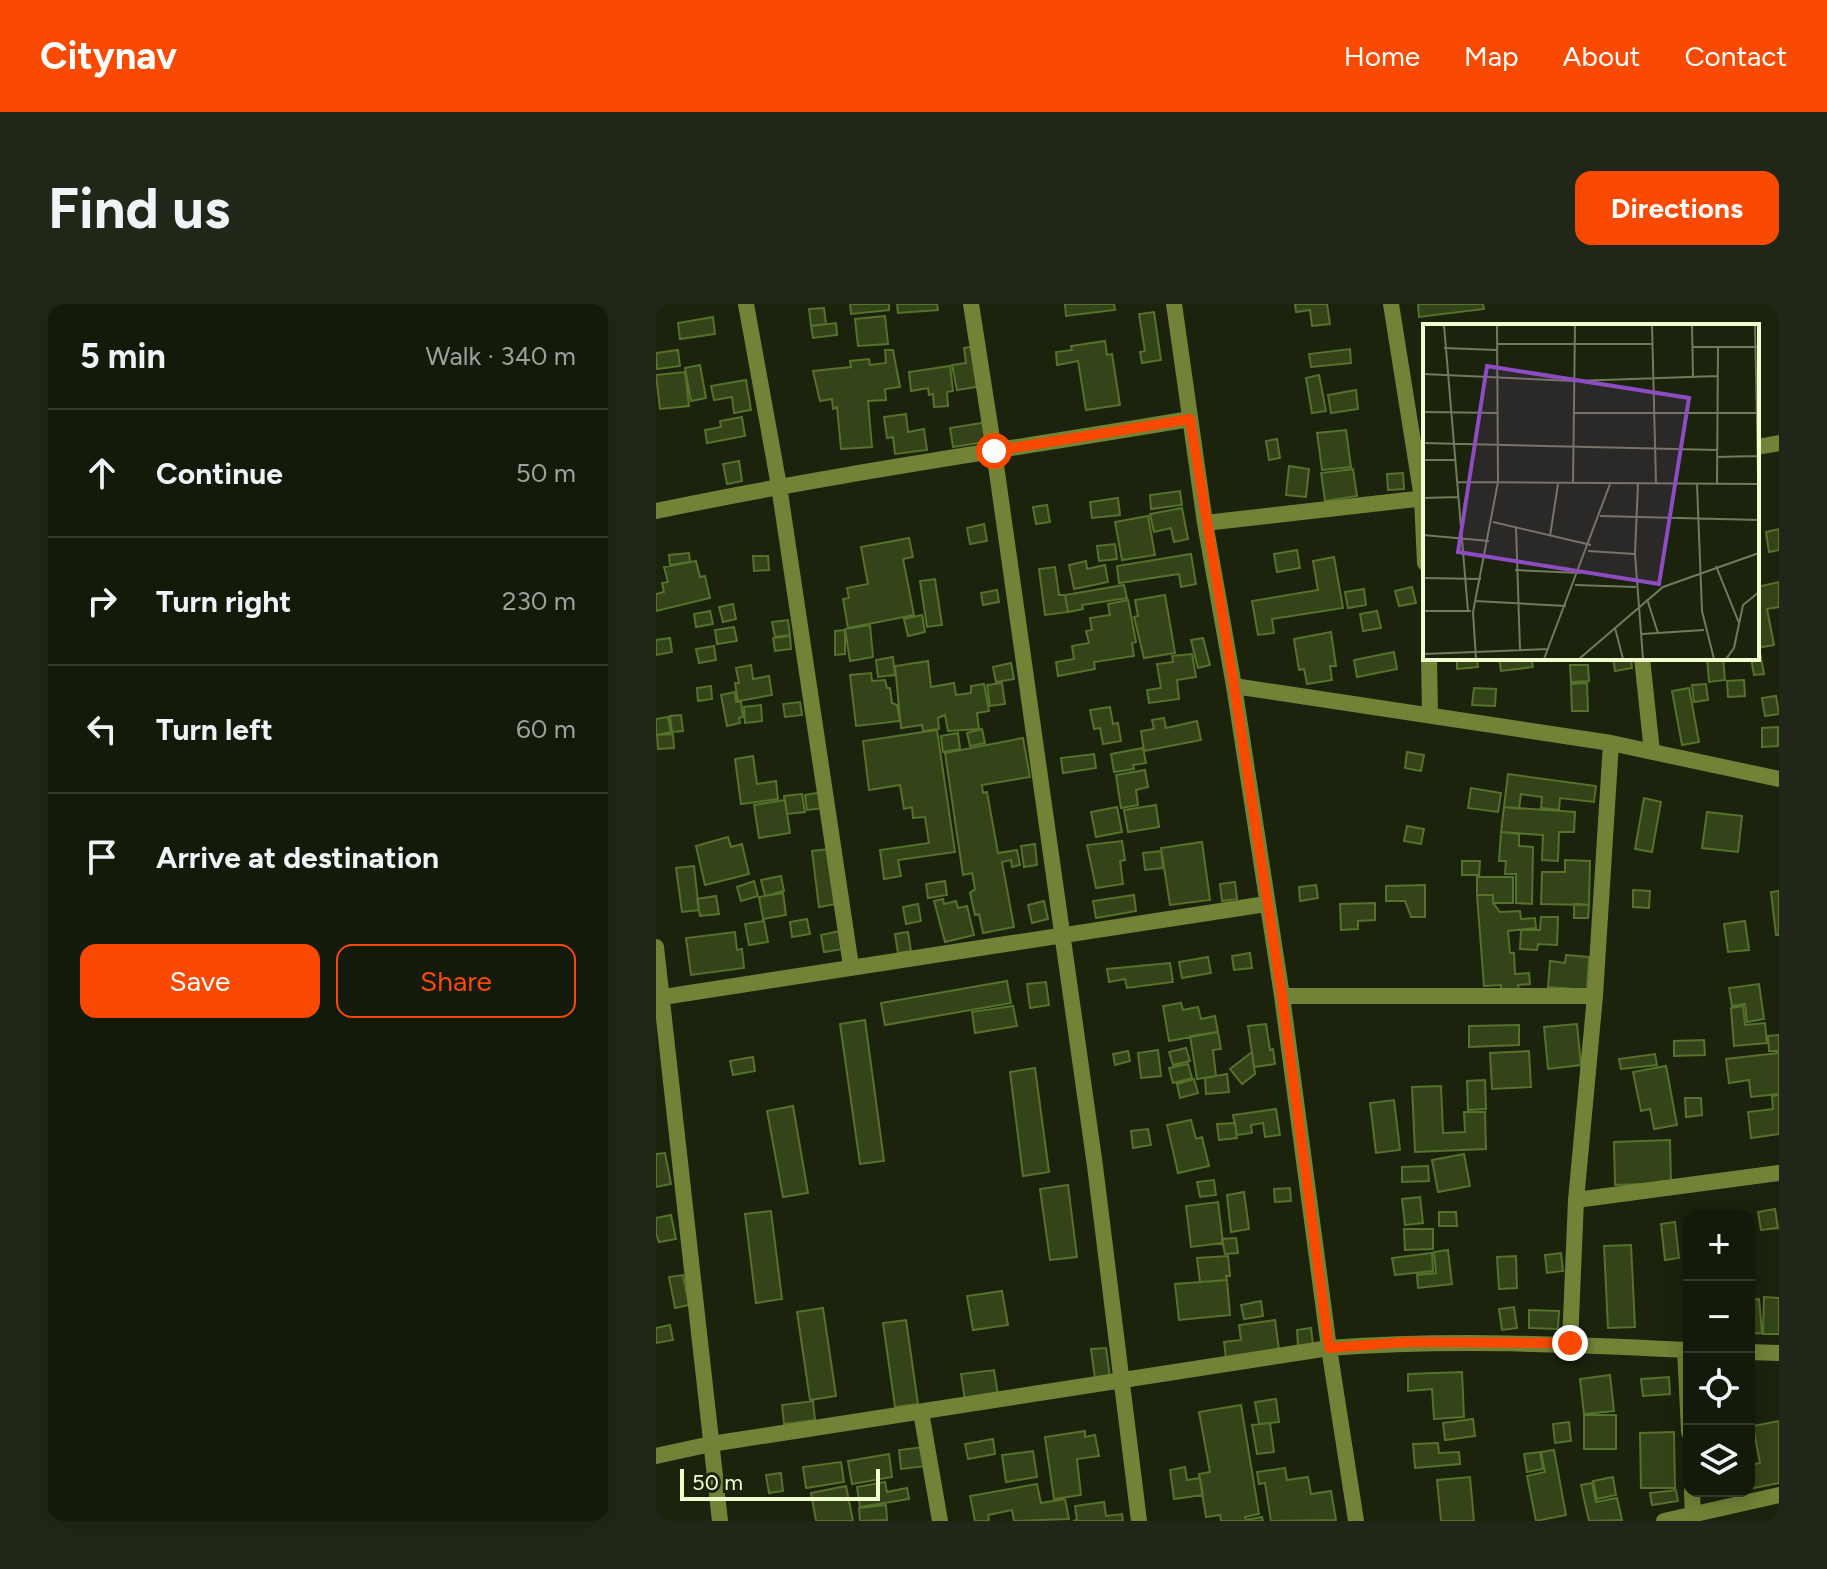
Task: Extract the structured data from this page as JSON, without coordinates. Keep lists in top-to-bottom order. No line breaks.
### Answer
{"scale_bar":"50 m","page":{"header":"Citynav","nav":["Home","Map","About","Contact"],"buttons":["Directions",["Save","Share"]],"title":"Find us","heading":["5 min","Walk · 340 m"],"list":[["Continue","50 m"],["Turn right","230 m"],["Turn left","60 m"],"Arrive at destination"],"map_buttons":["+","−"],"scale":"50 m"}}
